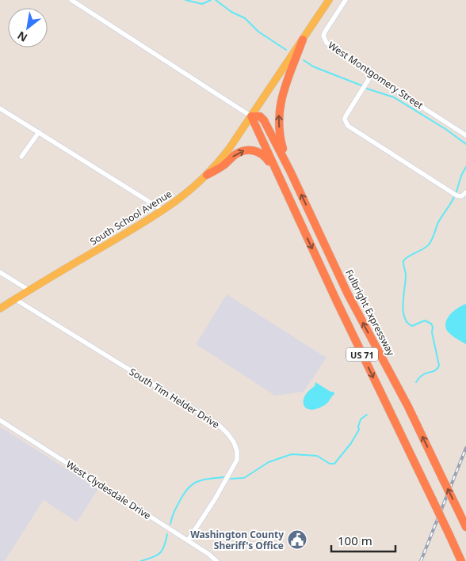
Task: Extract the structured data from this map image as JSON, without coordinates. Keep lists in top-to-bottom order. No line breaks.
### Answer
{"streets":{"highway":["Fulbright Expressway","US 71"],"main road":["South School Avenue"],"street":["West Montgomery Street","South Tim Helder Drive","West Clydesdale Drive"]},"crossings":[["South School Avenue","Fulbright Expressway"],["South School Avenue","US 71"],["South School Avenue","South Tim Helder Drive"],["Fulbright Expressway","US 71"],["South Tim Helder Drive","West Clydesdale Drive"]],"places":{"public building":["Washington County Sheriff's Office"]},"scale_bar":"100 m","north":"bottom left"}
